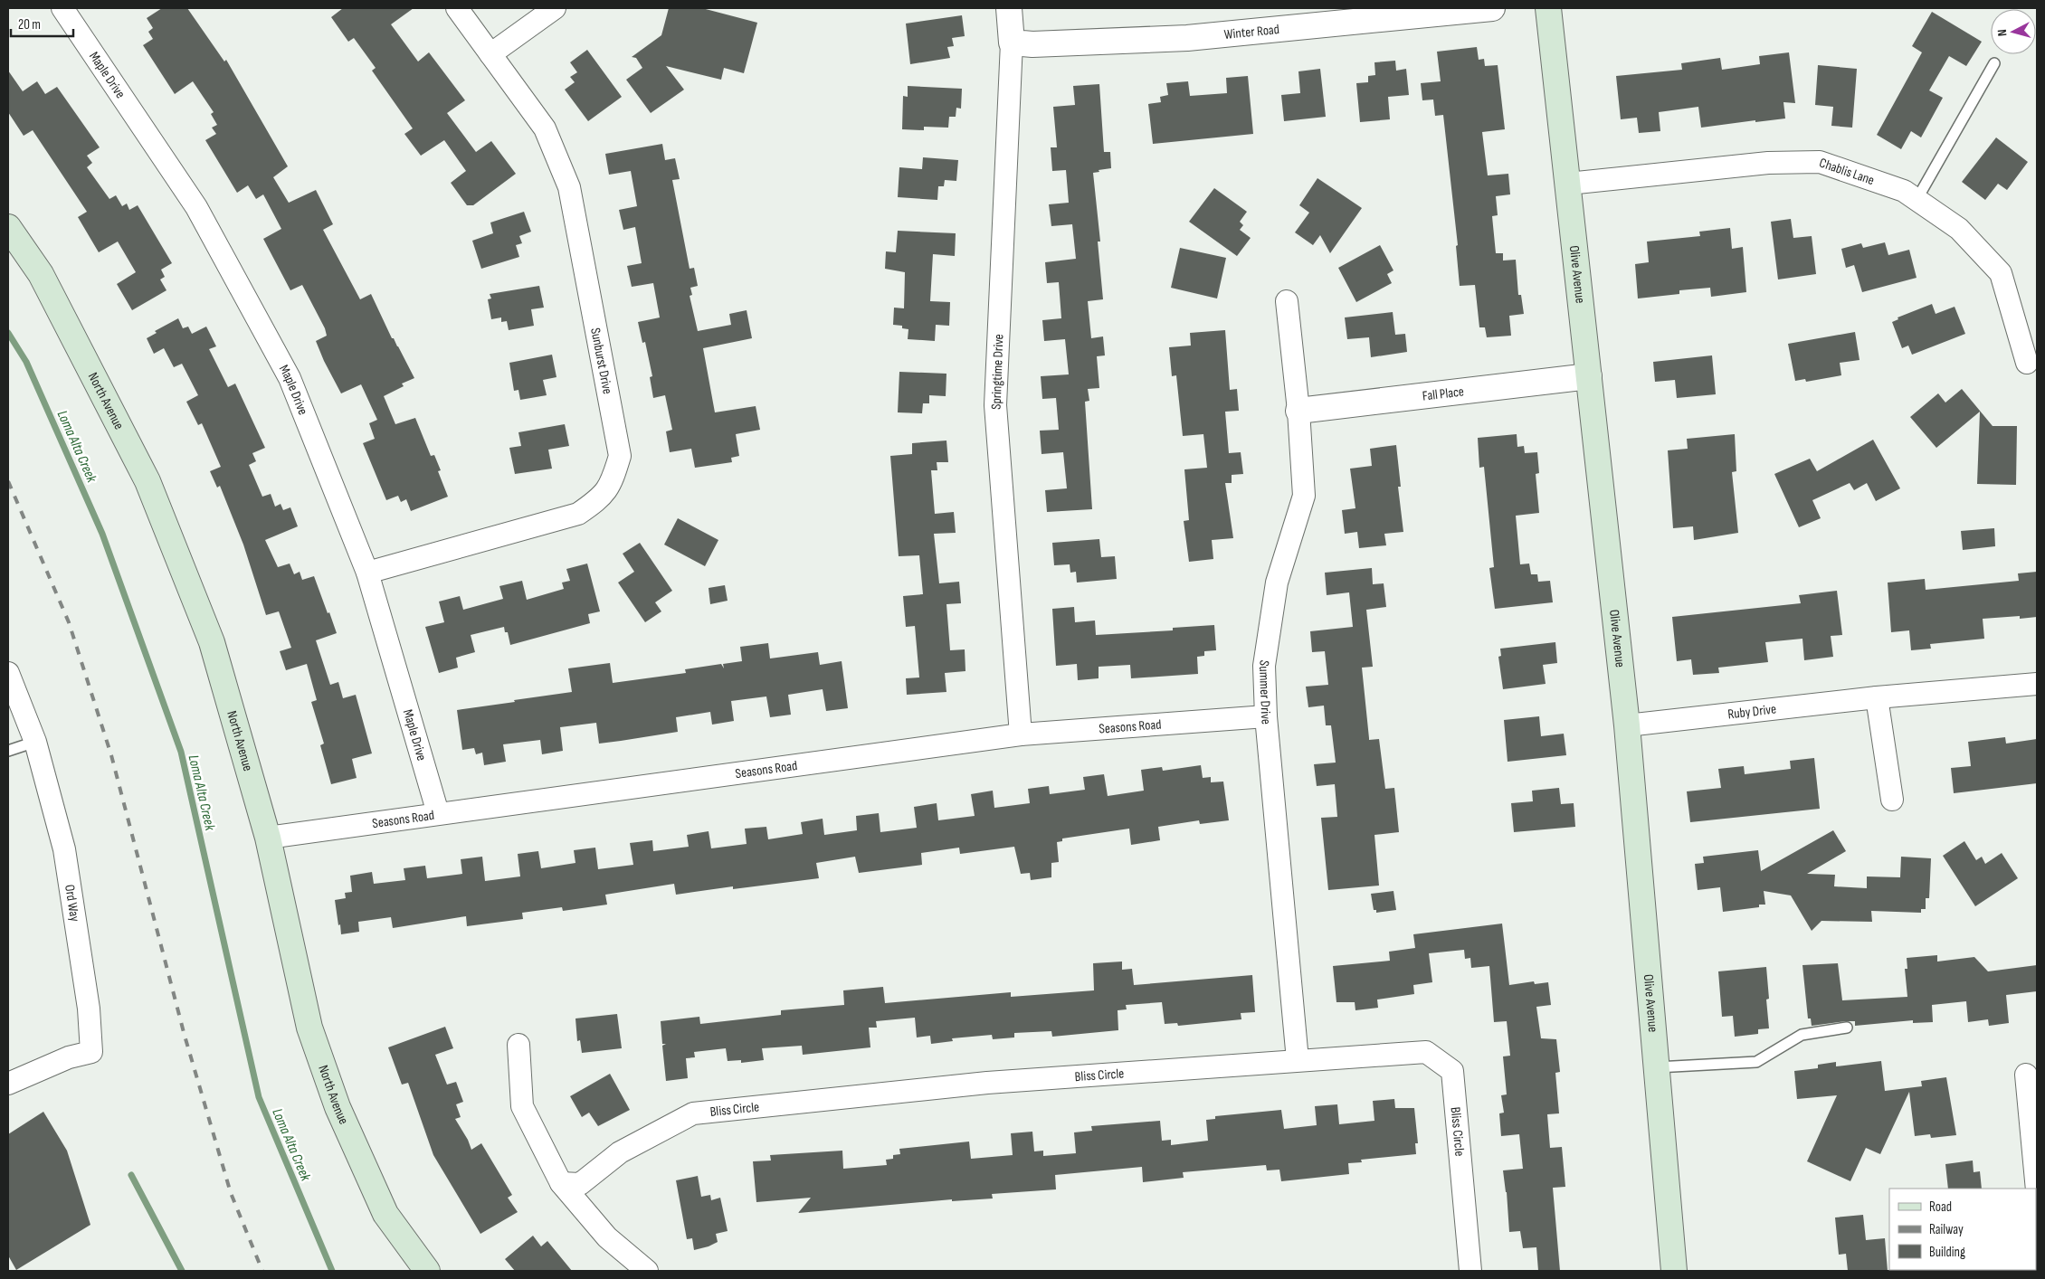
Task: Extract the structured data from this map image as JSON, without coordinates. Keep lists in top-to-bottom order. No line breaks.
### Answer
{"streets":{"main road":["Olive Avenue","North Avenue"],"street":["Winter Road","Maple Drive","Chablis Lane","Sunburst Drive","Springtime Drive","Fall Place","Summer Drive","Ruby Drive","Seasons Road","Ord Way","Bliss Circle"]},"crossings":[["Winter Road","Springtime Drive"],["Maple Drive","Sunburst Drive"],["Maple Drive","Seasons Road"],["Chablis Lane","Olive Avenue"],["Olive Avenue","Fall Place"],["Olive Avenue","Ruby Drive"],["Springtime Drive","Seasons Road"],["Fall Place","Summer Drive"],["North Avenue","Seasons Road"],["Summer Drive","Seasons Road"],["Summer Drive","Bliss Circle"]],"water":["Loma Alta Creek"],"legend":["Road","Railway","Building"],"scale_bar":"20 m","north":"left"}
